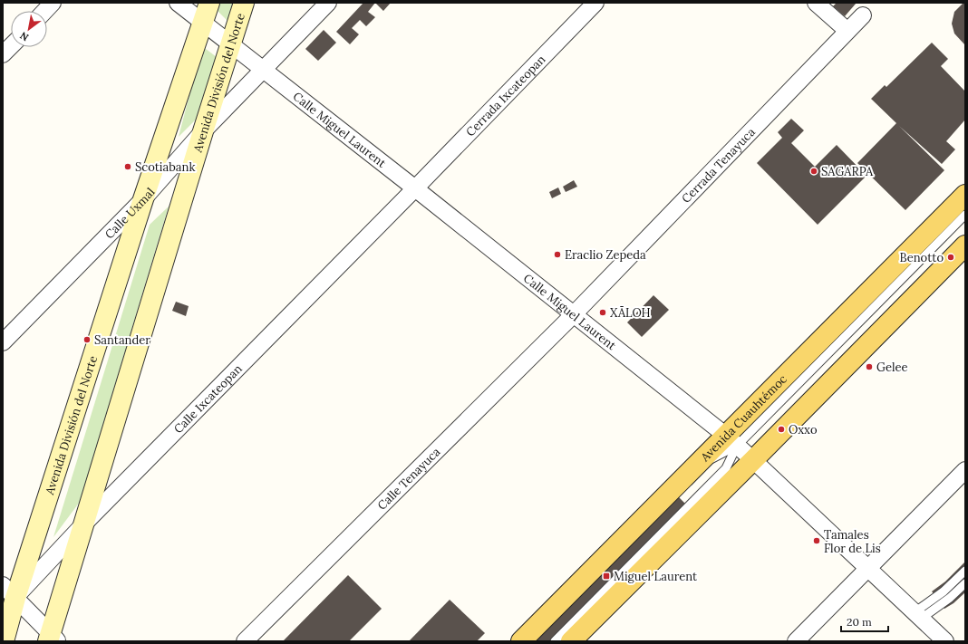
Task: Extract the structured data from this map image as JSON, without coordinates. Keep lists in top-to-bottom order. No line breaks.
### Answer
{"streets":{"main road":["Avenida División del Norte","Avenida Cuauhtémoc"],"street":["Cerrada Ixcateopan","Calle Miguel Laurent","Cerrada Tenayuca","Calle Uxmal","Calle Ixcateopan","Calle Tenayuca"]},"crossings":[["Avenida División del Norte","Calle Miguel Laurent"],["Avenida División del Norte","Calle Uxmal"],["Avenida División del Norte","Calle Ixcateopan"],["Cerrada Ixcateopan","Calle Miguel Laurent"],["Cerrada Ixcateopan","Calle Ixcateopan"],["Calle Miguel Laurent","Cerrada Tenayuca"],["Calle Miguel Laurent","Calle Uxmal"],["Calle Miguel Laurent","Calle Ixcateopan"],["Calle Miguel Laurent","Avenida Cuauhtémoc"],["Calle Miguel Laurent","Calle Tenayuca"],["Cerrada Tenayuca","Calle Tenayuca"]],"places":{"other":["Scotiabank","SAGARPA","Eraclio Zepeda","Benotto","XĀLOH","Santander","Gelee","Oxxo","Tamales Flor de Lis"],"transit":["Miguel Laurent"]},"scale_bar":"20 m","north":"bottom left"}
